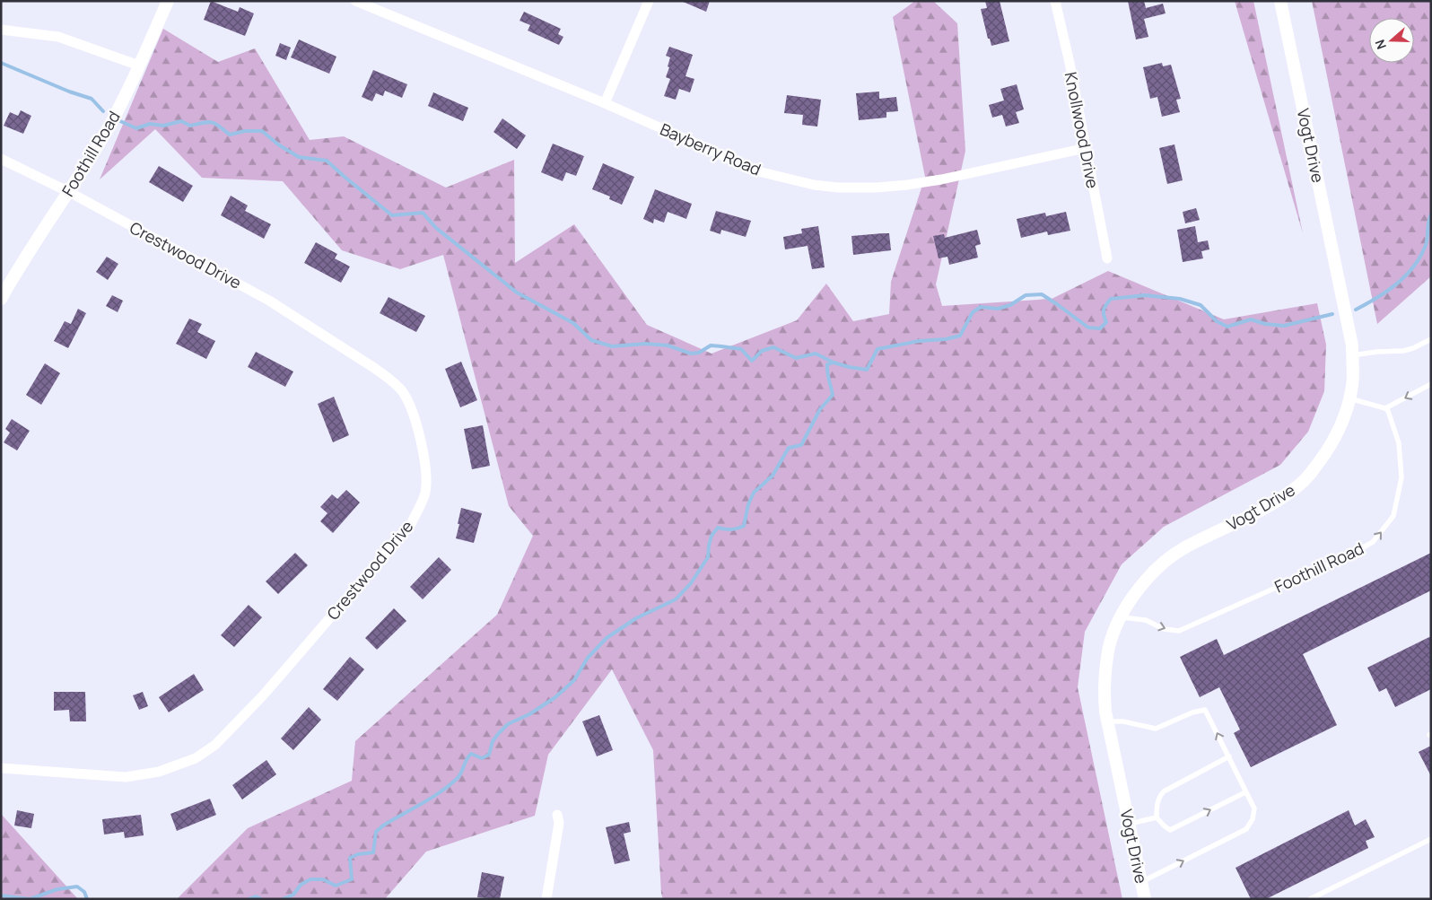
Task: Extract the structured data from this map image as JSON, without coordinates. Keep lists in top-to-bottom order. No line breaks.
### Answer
{"streets":{"street":["Knollwood Drive","Vogt Drive","Bayberry Road","Foothill Road","Crestwood Drive"]},"crossings":[["Knollwood Drive","Bayberry Road"],["Vogt Drive","Foothill Road"],["Foothill Road","Crestwood Drive"]],"one_way":["Foothill Road"],"north":"left"}
